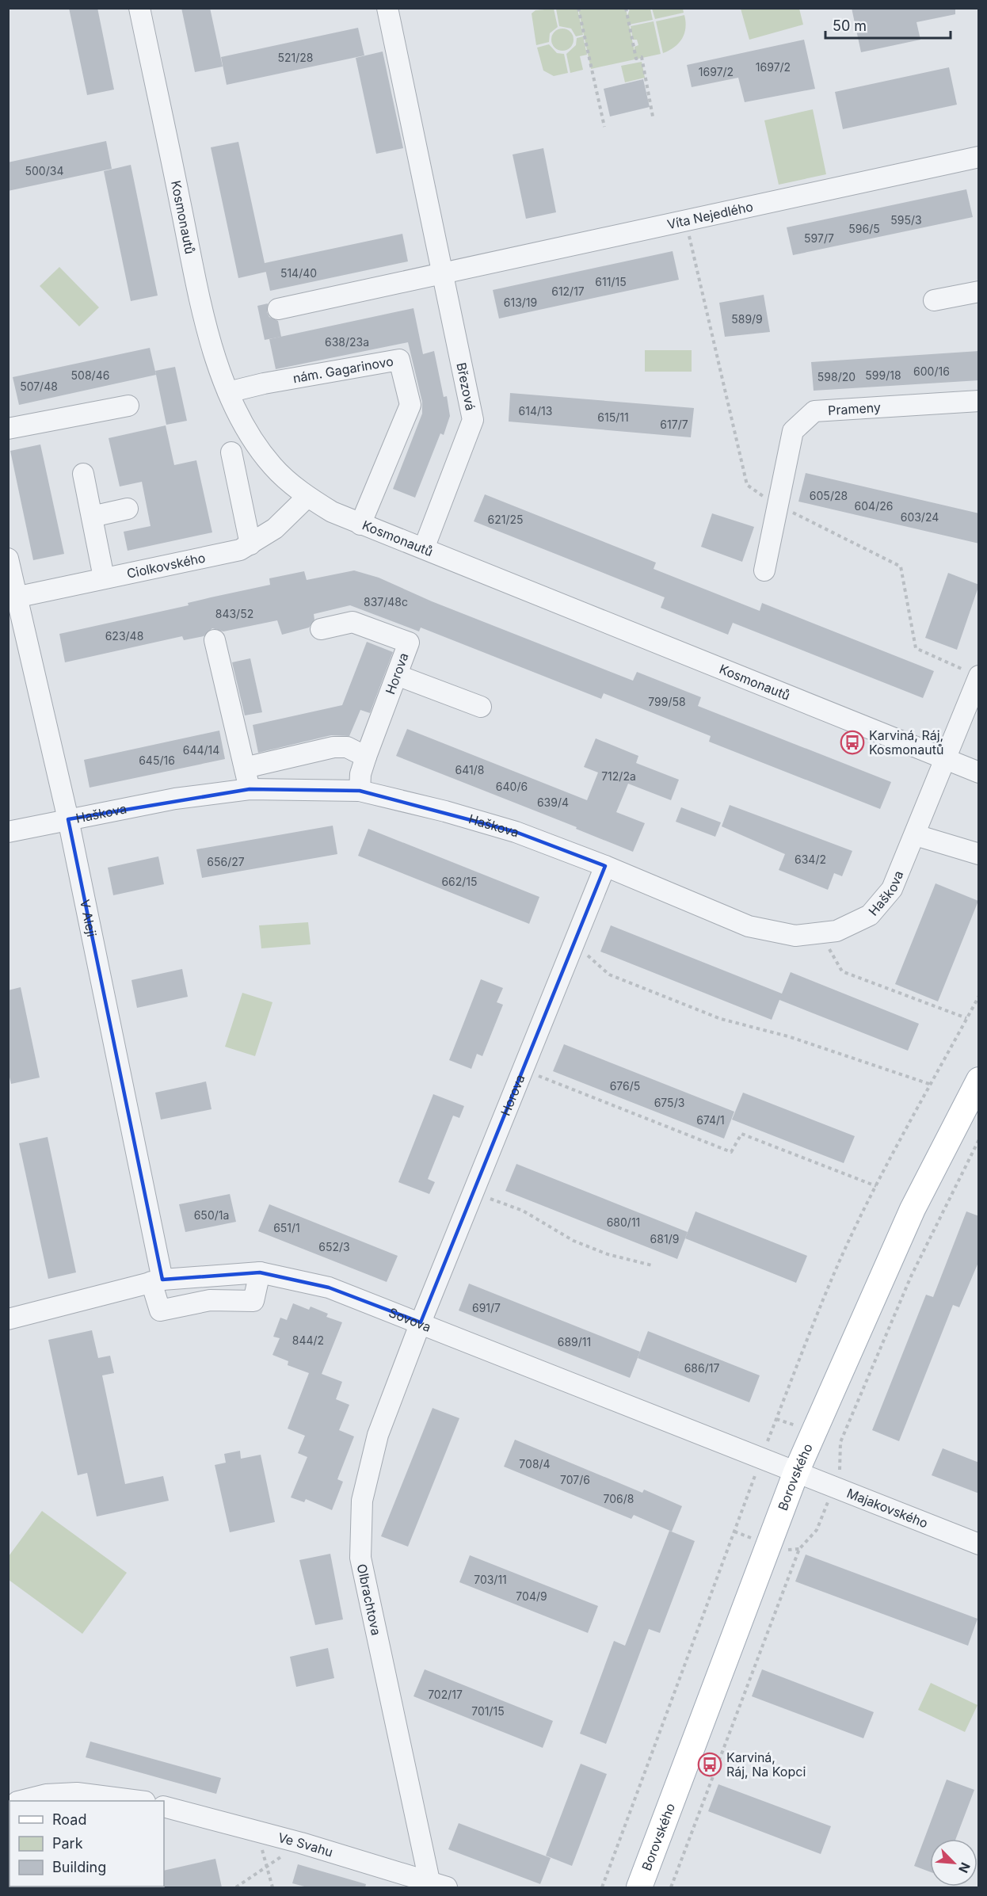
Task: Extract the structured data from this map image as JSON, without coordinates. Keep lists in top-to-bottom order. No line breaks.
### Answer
{"streets":{"main road":["Borovského"],"street":["Víta Nejedlého","Kosmonautů","nám. Gagarinovo","Březová","Prameny","Ciolkovského","Horova","Haškova","V Aleji","Sovova","Majakovského","Olbrachtova","Ve Svahu"]},"crossings":[["Víta Nejedlého","Březová"],["Kosmonautů","nám. Gagarinovo"],["Kosmonautů","Březová"],["Kosmonautů","Ciolkovského"],["Kosmonautů","Haškova"],["Ciolkovského","V Aleji"],["Horova","Haškova"],["Horova","Sovova"],["Horova","Olbrachtova"],["Haškova","V Aleji"],["V Aleji","Sovova"],["Sovova","Borovského"],["Sovova","Majakovského"],["Sovova","Olbrachtova"],["Borovského","Majakovského"],["Olbrachtova","Ve Svahu"]],"places":{"bus stop":["Karviná, Ráj, Kosmonautů","Karviná, Ráj, Na Kopci"]},"house_numbers":["521/28","1697/2","1697/2","500/34","595/3","596/5","597/7","514/40","611/15","612/17","613/19","589/9","638/23a","600/16","508/46","599/18","598/20","507/48","614/13","615/11","617/7","605/28","604/26","603/24","621/25","837/48c","843/52","623/48","799/58","644/14","645/16","641/8","712/2a","640/6","639/4","634/2","656/27","662/15","676/5","675/3","674/1","650/1a","680/11","651/1","681/9","652/3","691/7","844/2","689/11","686/17","708/4","707/6","706/8","703/11","704/9","702/17","701/15"],"legend":["Road","Park","Building"],"scale_bar":"50 m","north":"bottom right"}
